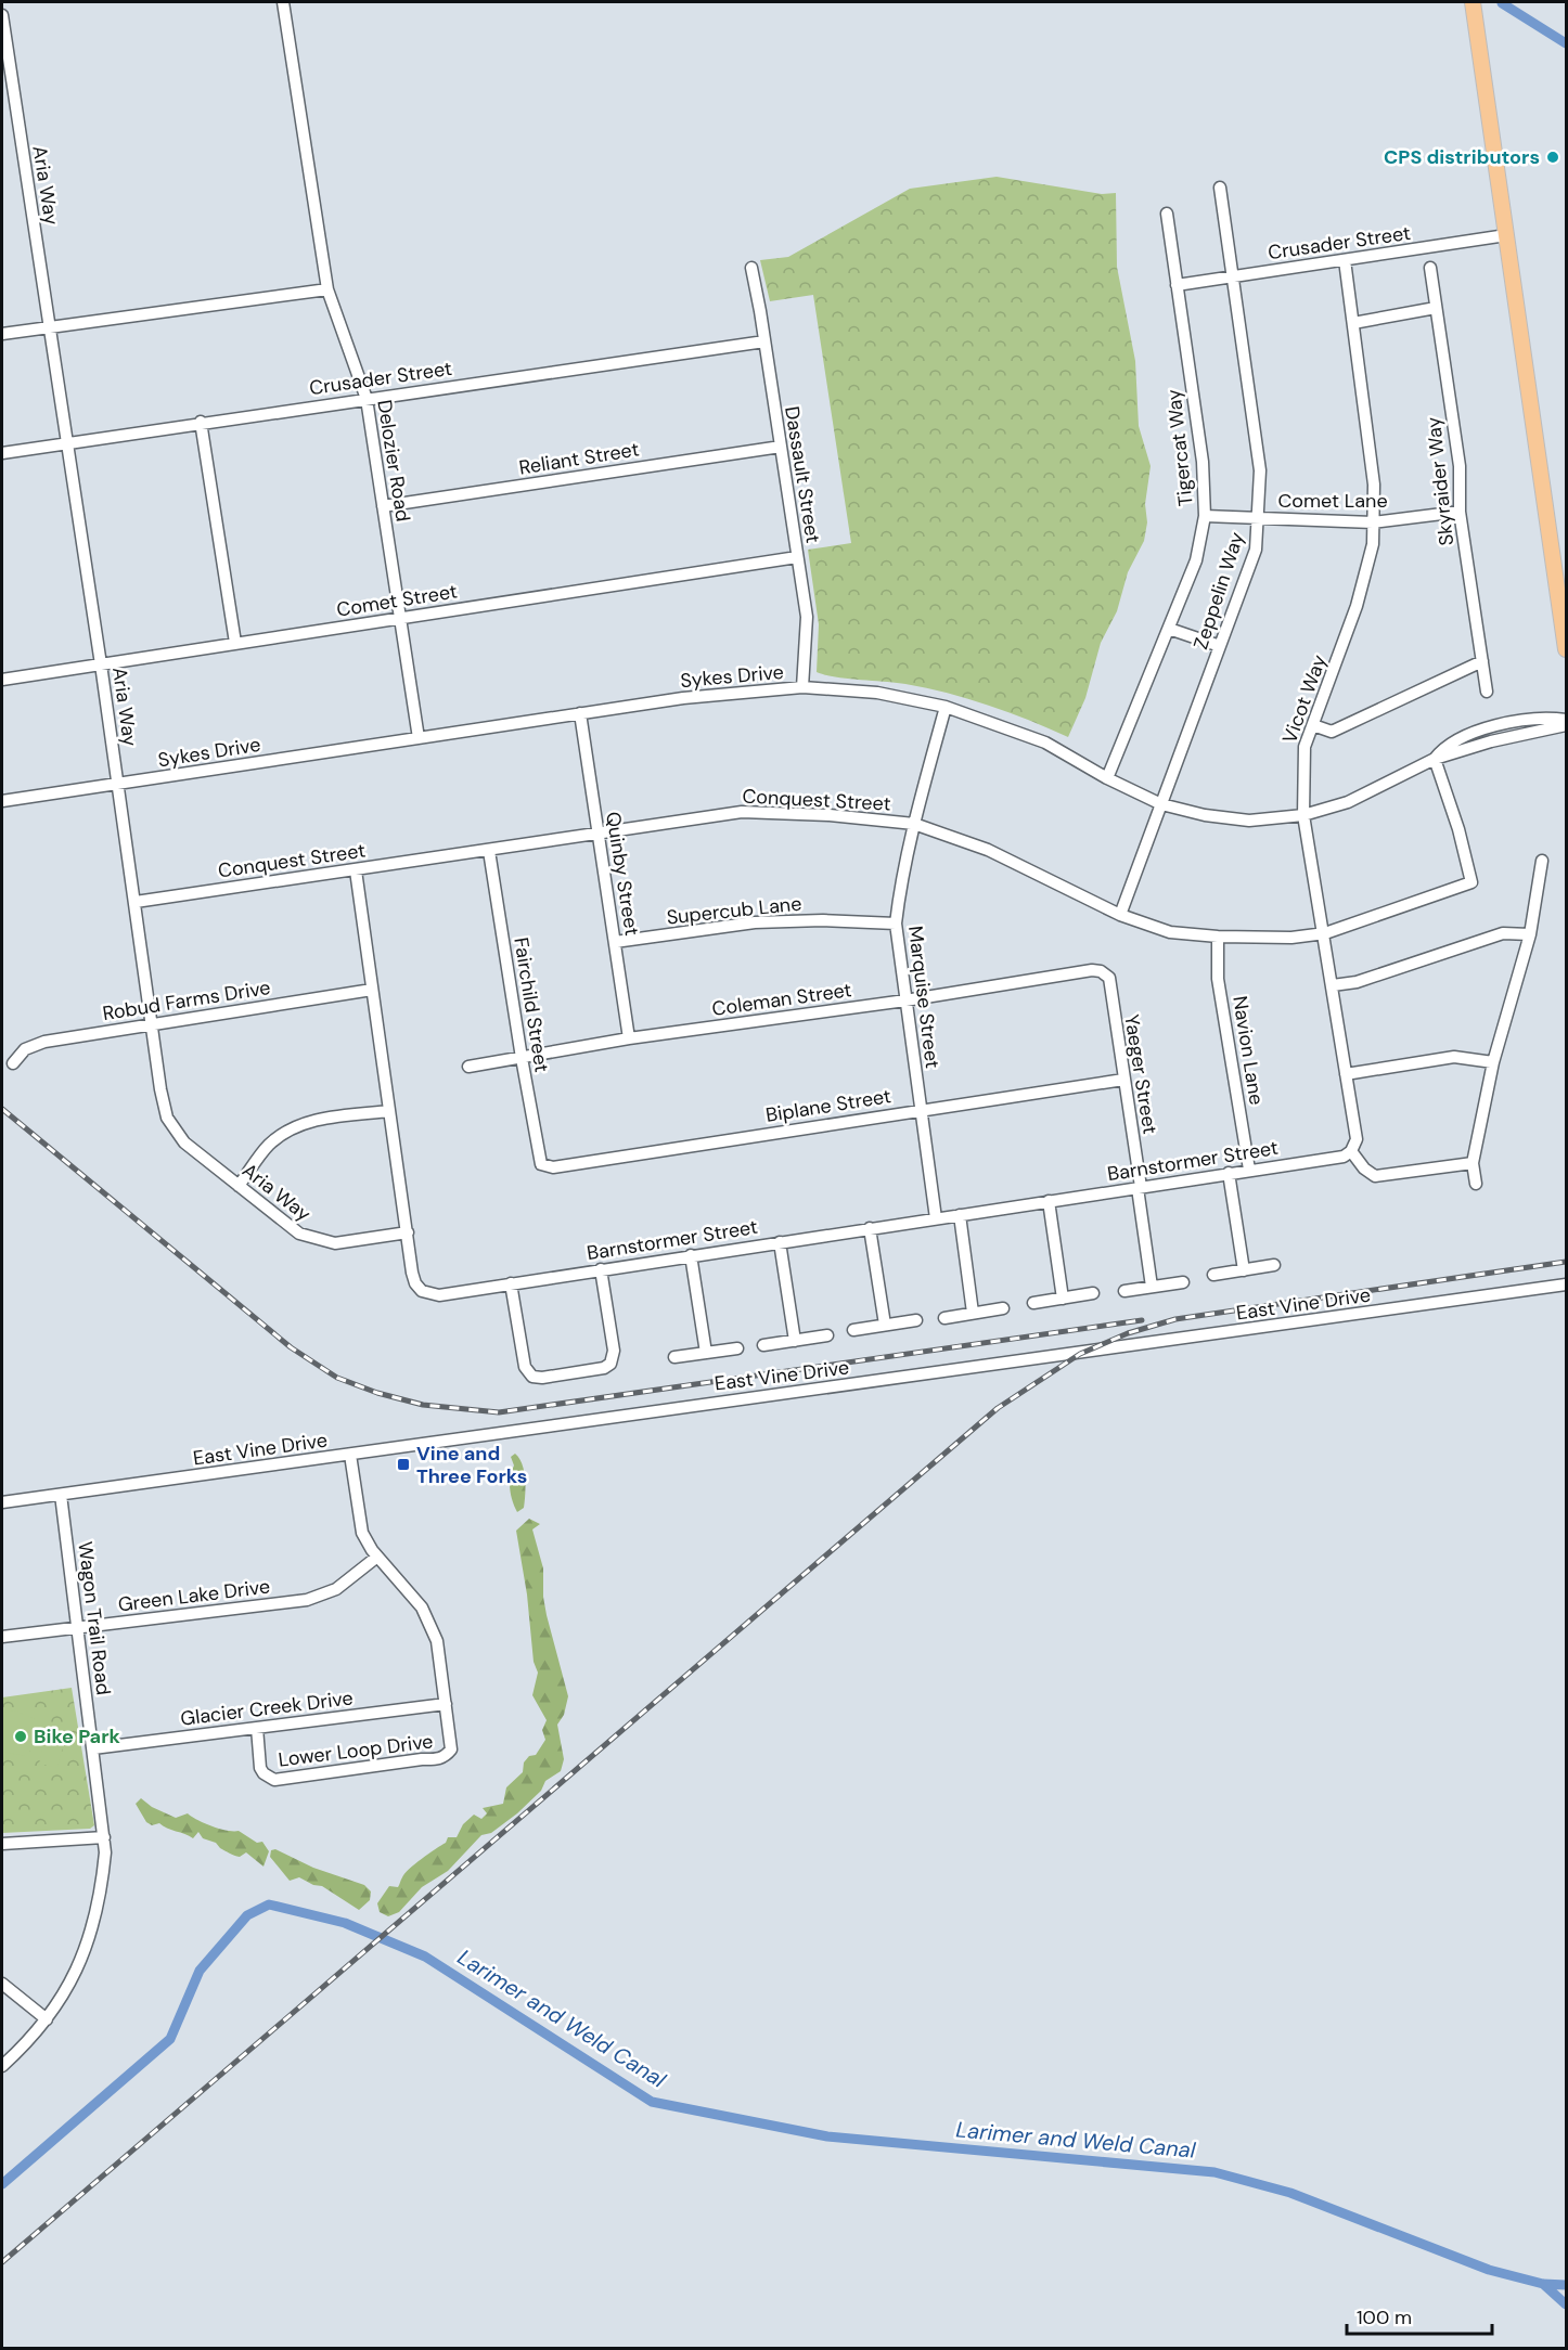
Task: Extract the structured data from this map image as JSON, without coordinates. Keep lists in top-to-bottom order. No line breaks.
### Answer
{"streets":{"street":["Aria Way","Crusader Street","Tigercat Way","Reliant Street","Delozier Road","Dassault Street","Skyraider Way","Comet Lane","Zeppelin Way","Comet Street","Sykes Drive","Vicot Way","Conquest Street","Quinby Street","Supercub Lane","Marquise Street","Coleman Street","Robud Farms Drive","Fairchild Street","Navion Lane","Yaeger Street","Biplane Street","Barnstormer Street","East Vine Drive","Green Lake Drive","Wagon Trail Road","Glacier Creek Drive","Lower Loop Drive"]},"crossings":[["Aria Way","Crusader Street"],["Aria Way","Comet Street"],["Aria Way","Sykes Drive"],["Aria Way","Conquest Street"],["Aria Way","Robud Farms Drive"],["Aria Way","Barnstormer Street"],["Crusader Street","Tigercat Way"],["Crusader Street","Delozier Road"],["Crusader Street","Dassault Street"],["Crusader Street","Zeppelin Way"],["Crusader Street","Vicot Way"],["Tigercat Way","Comet Lane"],["Tigercat Way","Sykes Drive"],["Reliant Street","Delozier Road"],["Reliant Street","Dassault Street"],["Delozier Road","Comet Street"],["Delozier Road","Sykes Drive"],["Dassault Street","Comet Street"],["Dassault Street","Sykes Drive"],["Skyraider Way","Comet Lane"],["Comet Lane","Zeppelin Way"],["Comet Lane","Vicot Way"],["Zeppelin Way","Sykes Drive"],["Zeppelin Way","Conquest Street"],["Sykes Drive","Vicot Way"],["Sykes Drive","Conquest Street"],["Sykes Drive","Quinby Street"],["Sykes Drive","Marquise Street"],["Vicot Way","Conquest Street"],["Vicot Way","Barnstormer Street"],["Conquest Street","Quinby Street"],["Conquest Street","Marquise Street"],["Conquest Street","Fairchild Street"],["Conquest Street","Navion Lane"],["Conquest Street","Barnstormer Street"],["Quinby Street","Supercub Lane"],["Quinby Street","Coleman Street"],["Supercub Lane","Marquise Street"],["Marquise Street","Coleman Street"],["Marquise Street","Biplane Street"],["Marquise Street","Barnstormer Street"],["Coleman Street","Fairchild Street"],["Coleman Street","Yaeger Street"],["Robud Farms Drive","Barnstormer Street"],["Fairchild Street","Biplane Street"],["Navion Lane","Barnstormer Street"],["Yaeger Street","Biplane Street"],["Yaeger Street","Barnstormer Street"],["East Vine Drive","Wagon Trail Road"],["Green Lake Drive","Wagon Trail Road"],["Wagon Trail Road","Glacier Creek Drive"],["Glacier Creek Drive","Lower Loop Drive"]],"water":["Larimer and Weld Canal"],"places":{"other":["CPS distributors","Bike Park"],"transit":["Vine and Three Forks"]},"scale_bar":"100 m"}
